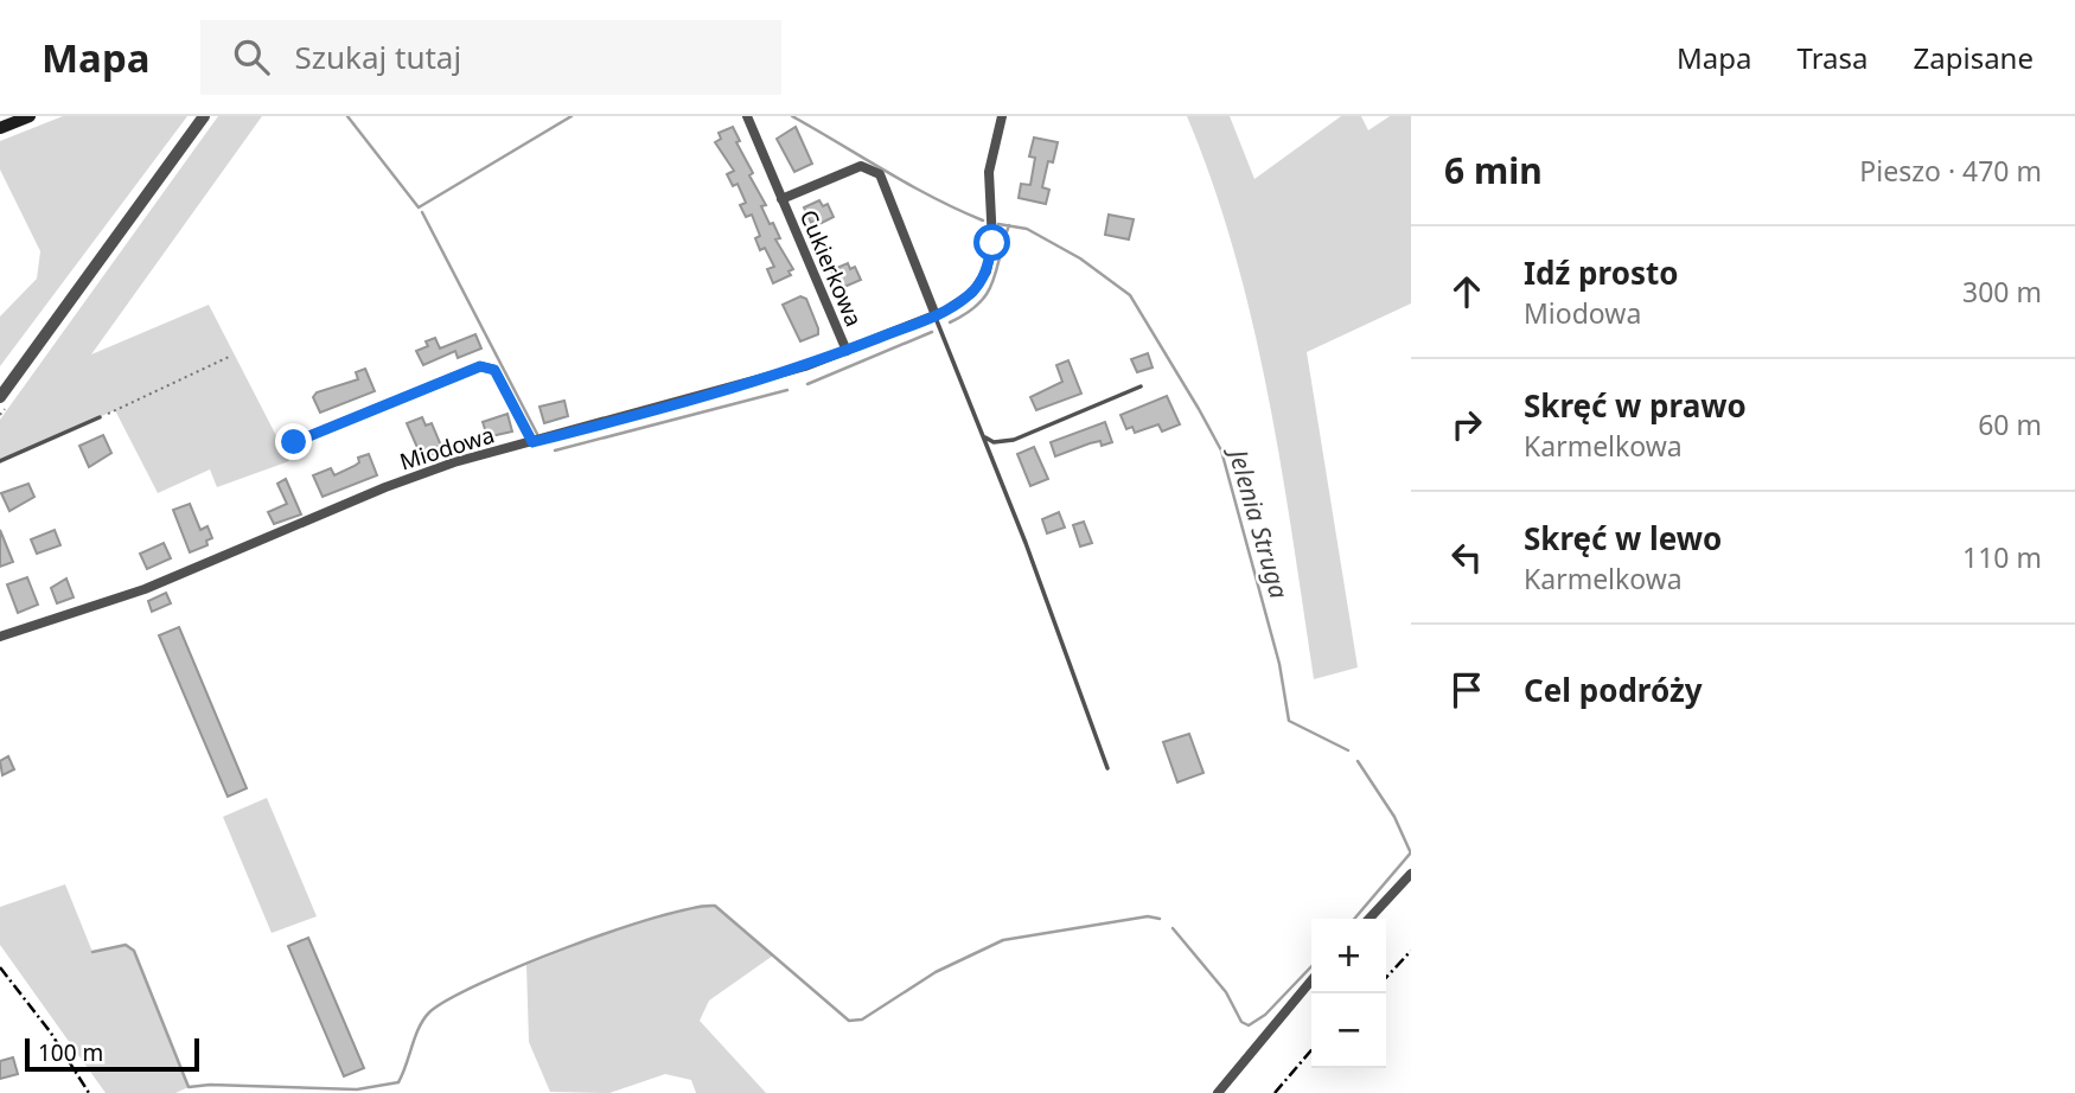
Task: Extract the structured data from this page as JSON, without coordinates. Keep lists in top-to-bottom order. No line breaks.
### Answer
{"streets":{"street":["Cukierkowa","Miodowa"]},"crossings":[["Cukierkowa","Miodowa"]],"water":["Jelenia Struga"],"scale_bar":"100 m","page":{"header":"Mapa","search":"Szukaj tutaj","nav":["Mapa","Trasa","Zapisane"],"heading":["6 min","Pieszo · 470 m"],"list":[["Idź prosto","Miodowa","300 m"],["Skręć w prawo","Karmelkowa","60 m"],["Skręć w lewo","Karmelkowa","110 m"],"Cel podróży"],"map_buttons":["+","−"],"scale":"100 m"}}
